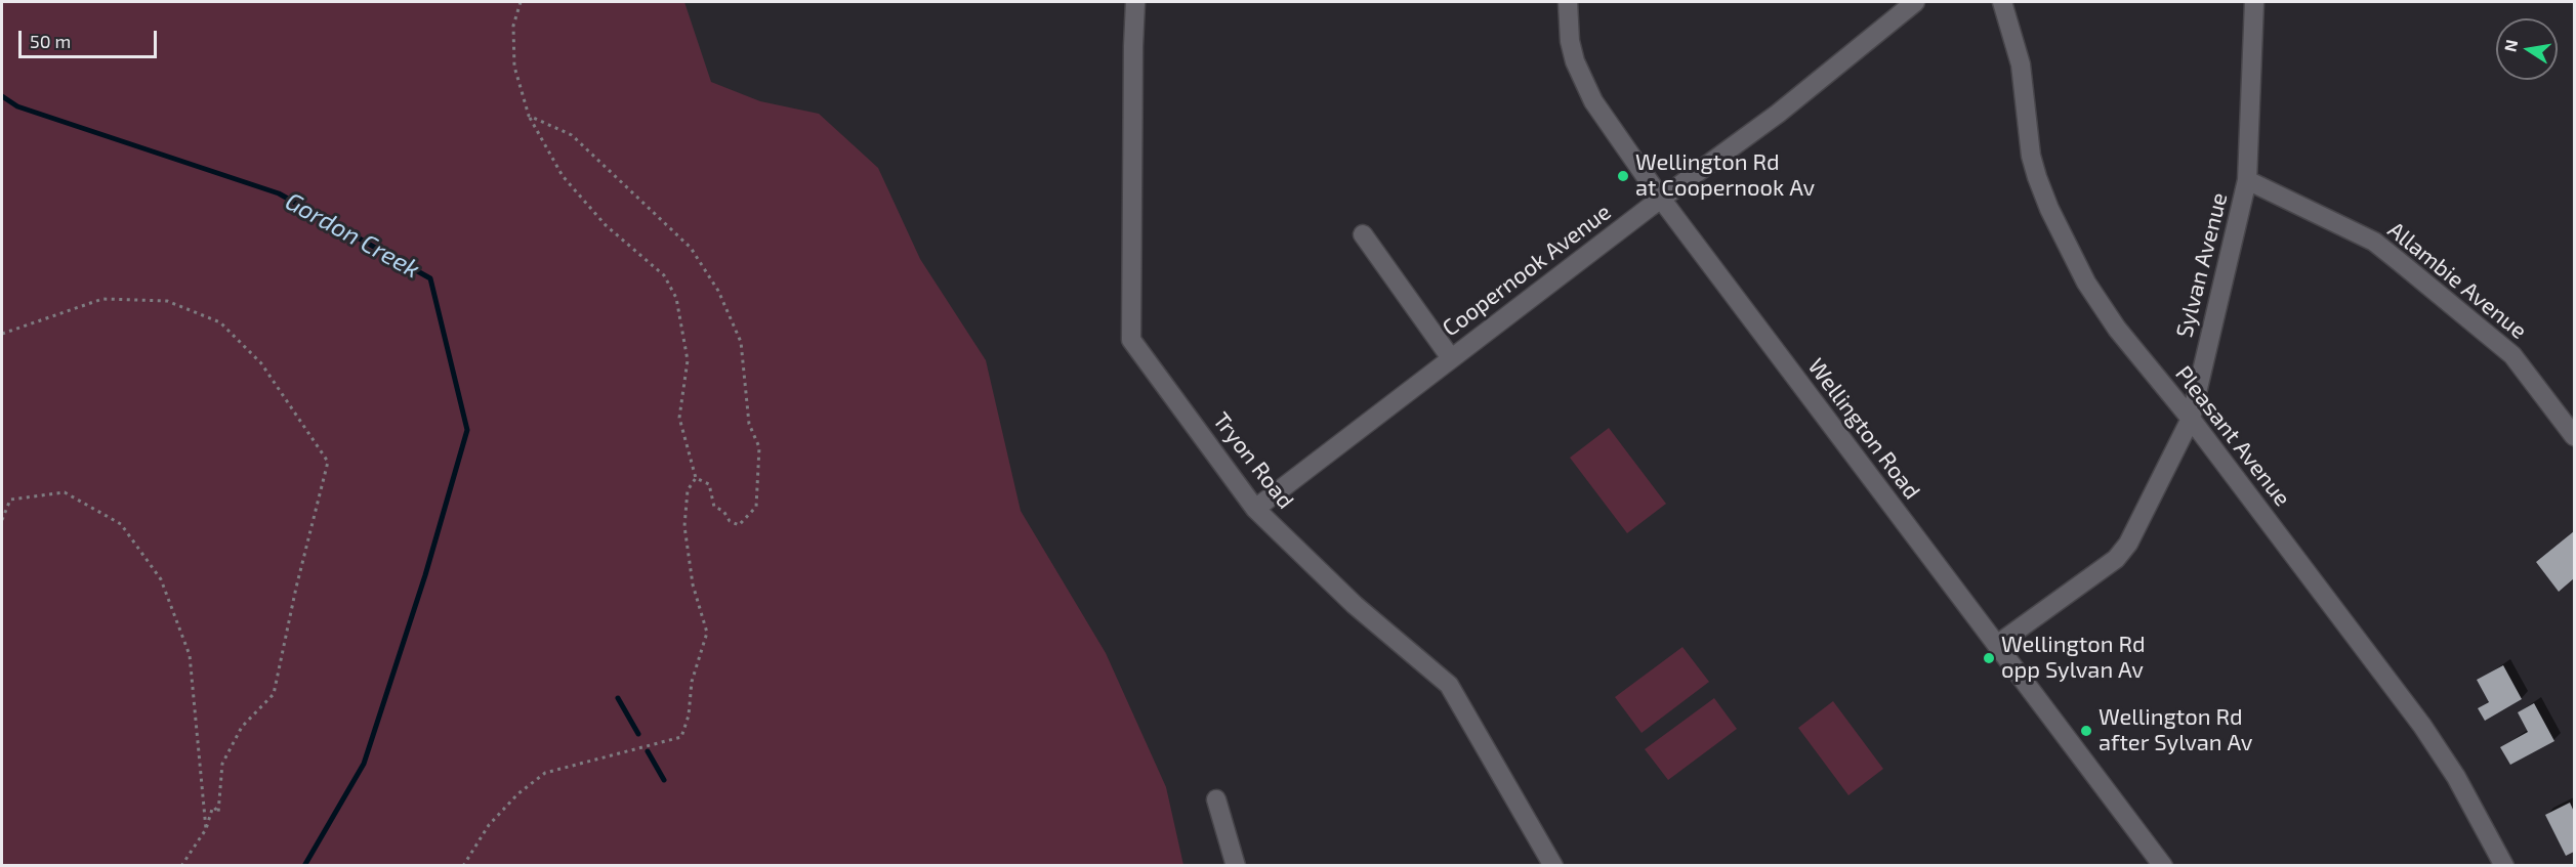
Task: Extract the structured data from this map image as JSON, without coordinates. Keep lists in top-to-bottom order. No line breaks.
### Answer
{"streets":{"street":["Sylvan Avenue","Coopernook Avenue","Allambie Avenue","Wellington Road","Pleasant Avenue","Tryon Road"]},"crossings":[["Sylvan Avenue","Allambie Avenue"],["Sylvan Avenue","Wellington Road"],["Sylvan Avenue","Pleasant Avenue"],["Coopernook Avenue","Wellington Road"],["Coopernook Avenue","Tryon Road"]],"water":["Gordon Creek"],"places":["Wellington Rd at Coopernook Av","Wellington Rd opp Sylvan Av","Wellington Rd after Sylvan Av"],"scale_bar":"50 m","north":"left"}
